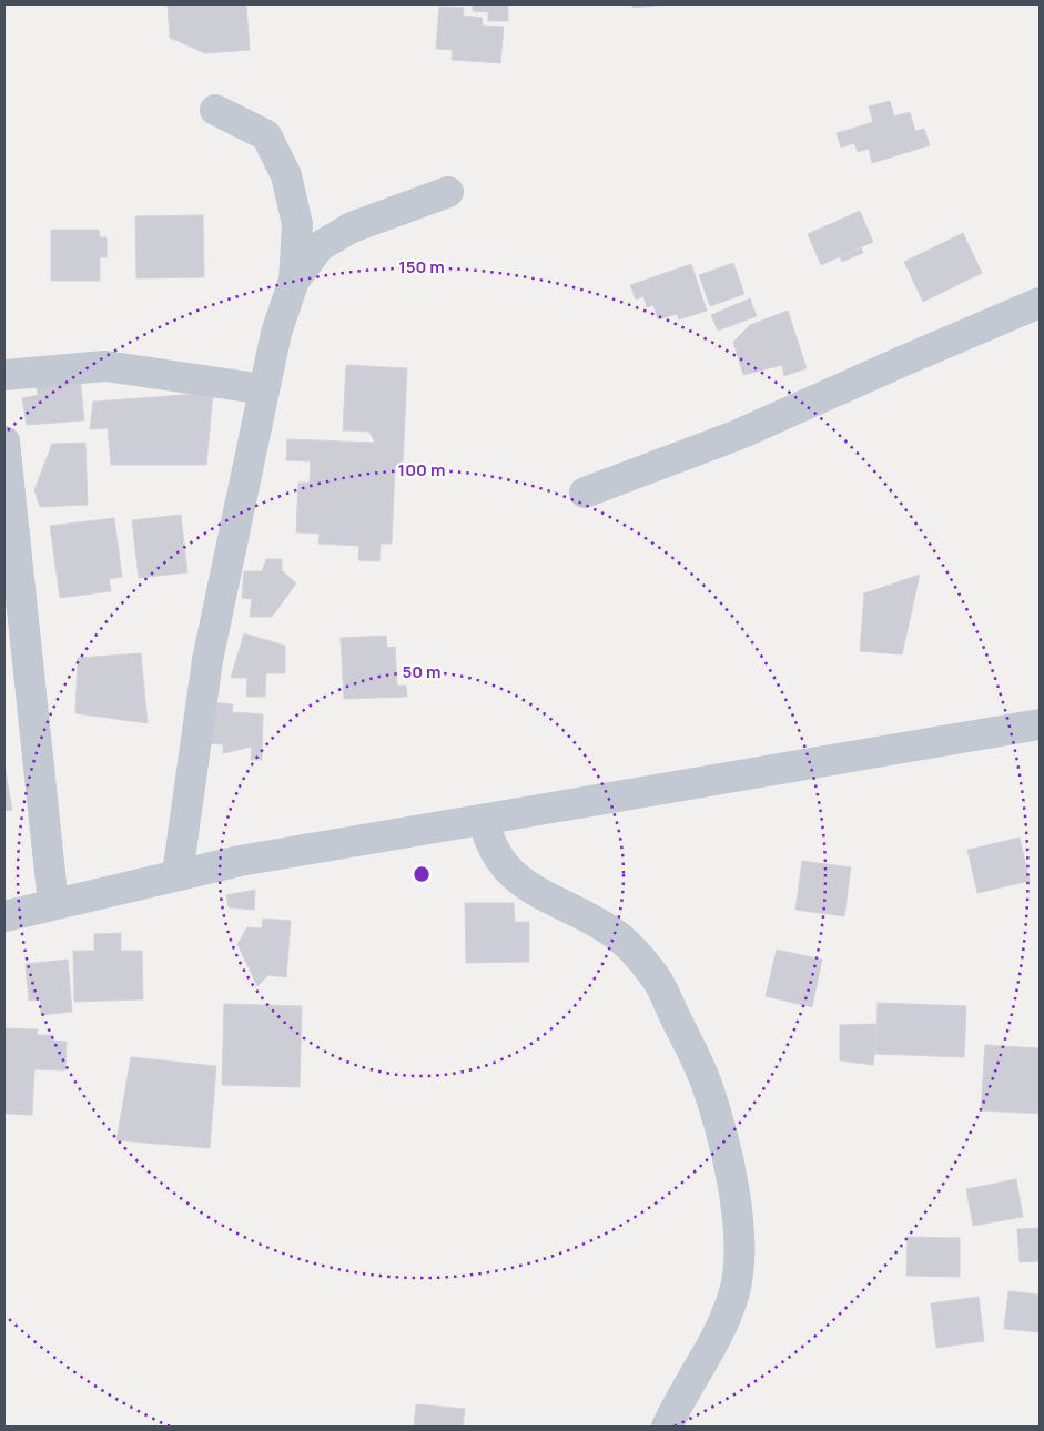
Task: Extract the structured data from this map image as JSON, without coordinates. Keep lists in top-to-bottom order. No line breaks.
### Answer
{"rings":["150 m","100 m","50 m"]}
